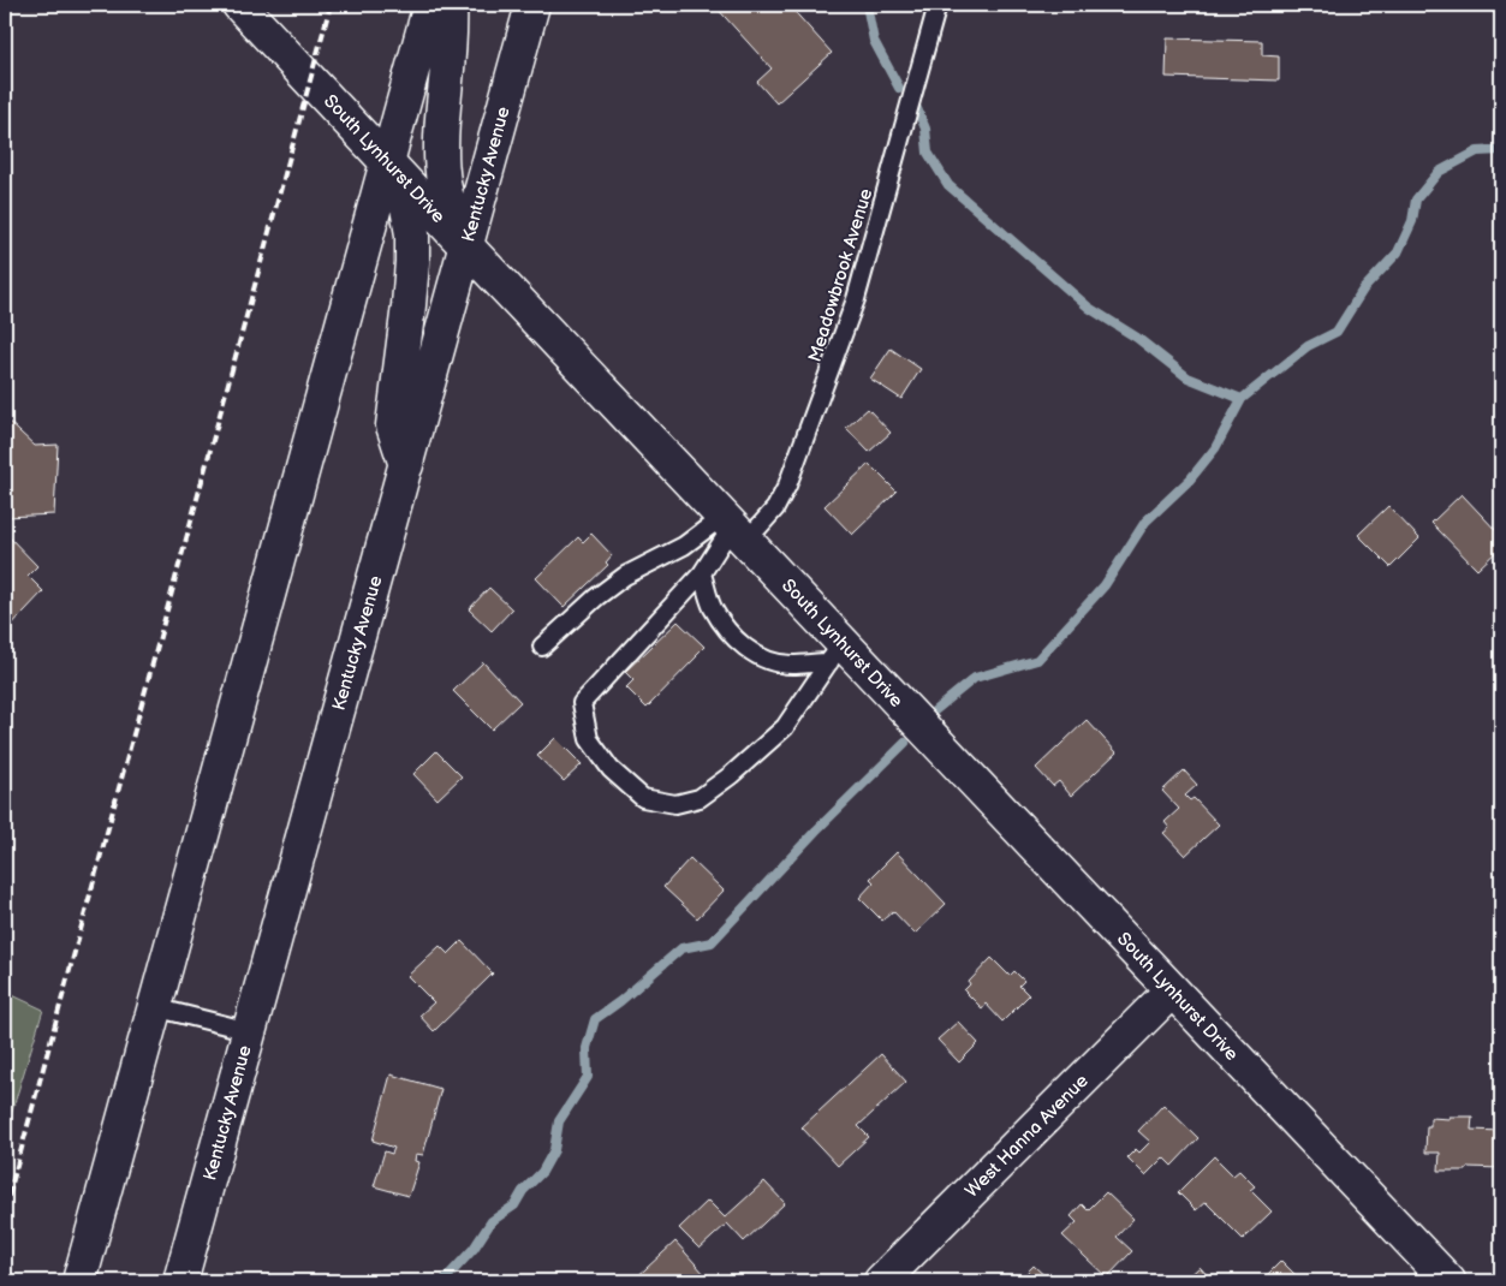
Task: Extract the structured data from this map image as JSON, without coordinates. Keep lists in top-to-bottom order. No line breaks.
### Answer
{"streets":{"main road":["South Lynhurst Drive","Kentucky Avenue","West Hanna Avenue"],"lane":["Meadowbrook Avenue"]},"crossings":[["South Lynhurst Drive","Kentucky Avenue"],["South Lynhurst Drive","Meadowbrook Avenue"],["South Lynhurst Drive","West Hanna Avenue"]]}
